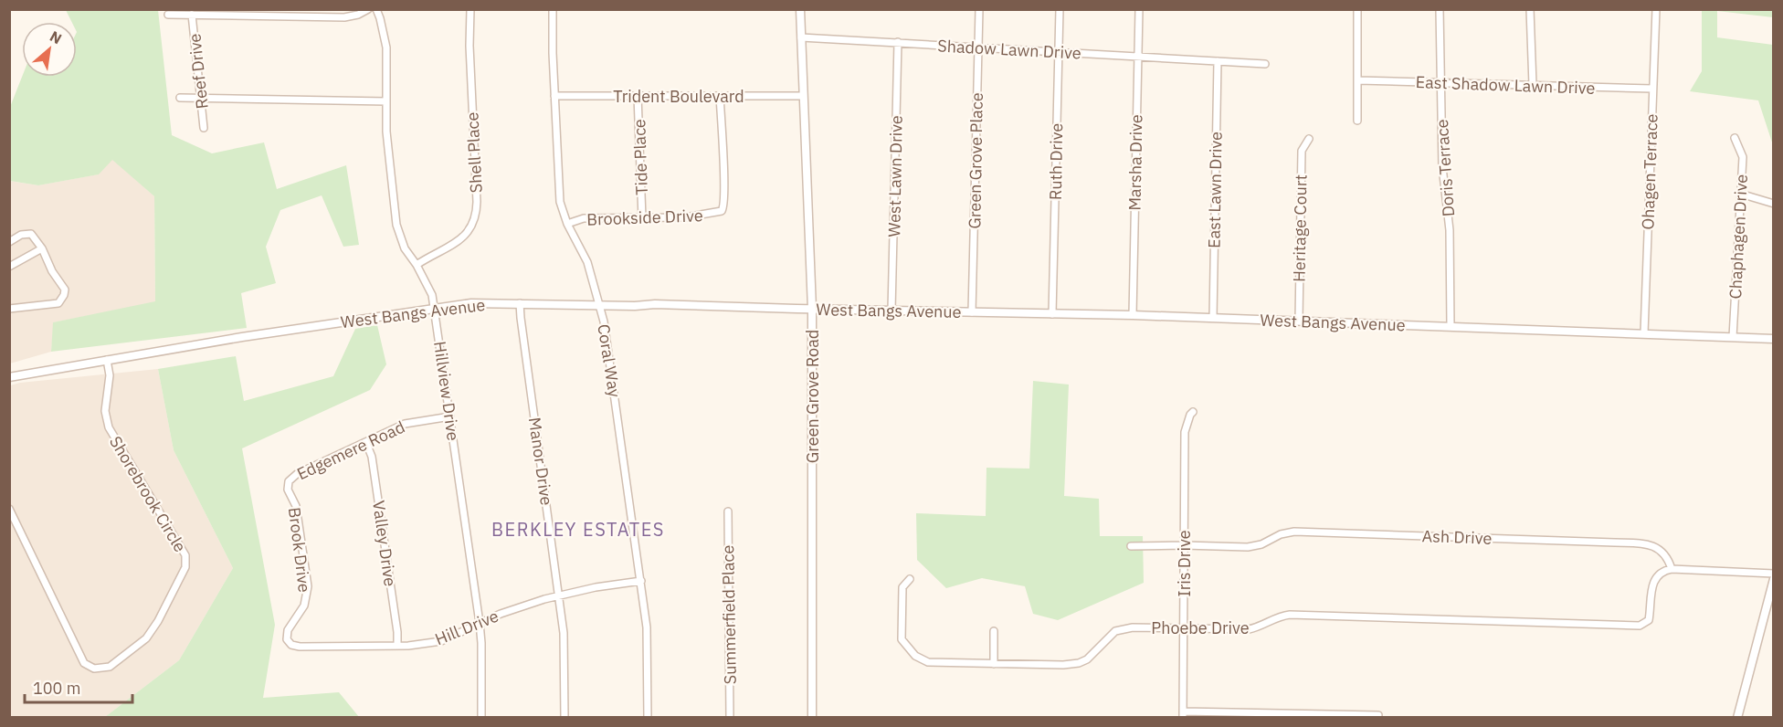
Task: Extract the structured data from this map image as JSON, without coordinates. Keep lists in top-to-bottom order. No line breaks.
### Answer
{"streets":{"street":["Shadow Lawn Drive","Reef Drive","East Shadow Lawn Drive","Trident Boulevard","Shell Place","Tide Place","Green Grove Place","Ruth Drive","Marsha Drive","Doris Terrace","Ohagen Terrace","West Lawn Drive","East Lawn Drive","Brookside Drive","Heritage Court","Chaphagen Drive","West Bangs Avenue","Coral Way","Hillview Drive","Green Grove Road","Edgemere Road","Manor Drive","Shorebrook Circle","Ash Drive","Valley Drive","Brook Drive","Iris Drive","Summerfield Place","Hill Drive","Phoebe Drive"]},"crossings":[["Shadow Lawn Drive","Green Grove Place"],["Shadow Lawn Drive","Ruth Drive"],["Shadow Lawn Drive","Marsha Drive"],["Shadow Lawn Drive","West Lawn Drive"],["Shadow Lawn Drive","East Lawn Drive"],["Shadow Lawn Drive","Green Grove Road"],["East Shadow Lawn Drive","Doris Terrace"],["East Shadow Lawn Drive","Ohagen Terrace"],["Trident Boulevard","Tide Place"],["Trident Boulevard","Brookside Drive"],["Trident Boulevard","Coral Way"],["Trident Boulevard","Green Grove Road"],["Shell Place","Hillview Drive"],["Tide Place","Brookside Drive"],["Green Grove Place","West Bangs Avenue"],["Ruth Drive","West Bangs Avenue"],["Marsha Drive","West Bangs Avenue"],["Doris Terrace","West Bangs Avenue"],["Ohagen Terrace","West Bangs Avenue"],["West Lawn Drive","West Bangs Avenue"],["East Lawn Drive","West Bangs Avenue"],["Brookside Drive","Coral Way"],["Heritage Court","West Bangs Avenue"],["Chaphagen Drive","West Bangs Avenue"],["West Bangs Avenue","Coral Way"],["West Bangs Avenue","Hillview Drive"],["West Bangs Avenue","Green Grove Road"],["West Bangs Avenue","Manor Drive"],["West Bangs Avenue","Shorebrook Circle"],["Coral Way","Hill Drive"],["Hillview Drive","Edgemere Road"],["Hillview Drive","Hill Drive"],["Edgemere Road","Valley Drive"],["Edgemere Road","Brook Drive"],["Manor Drive","Hill Drive"],["Ash Drive","Iris Drive"],["Ash Drive","Phoebe Drive"],["Valley Drive","Hill Drive"],["Brook Drive","Hill Drive"],["Iris Drive","Phoebe Drive"]],"districts":["BERKLEY ESTATES"],"scale_bar":"100 m","north":"top right"}
